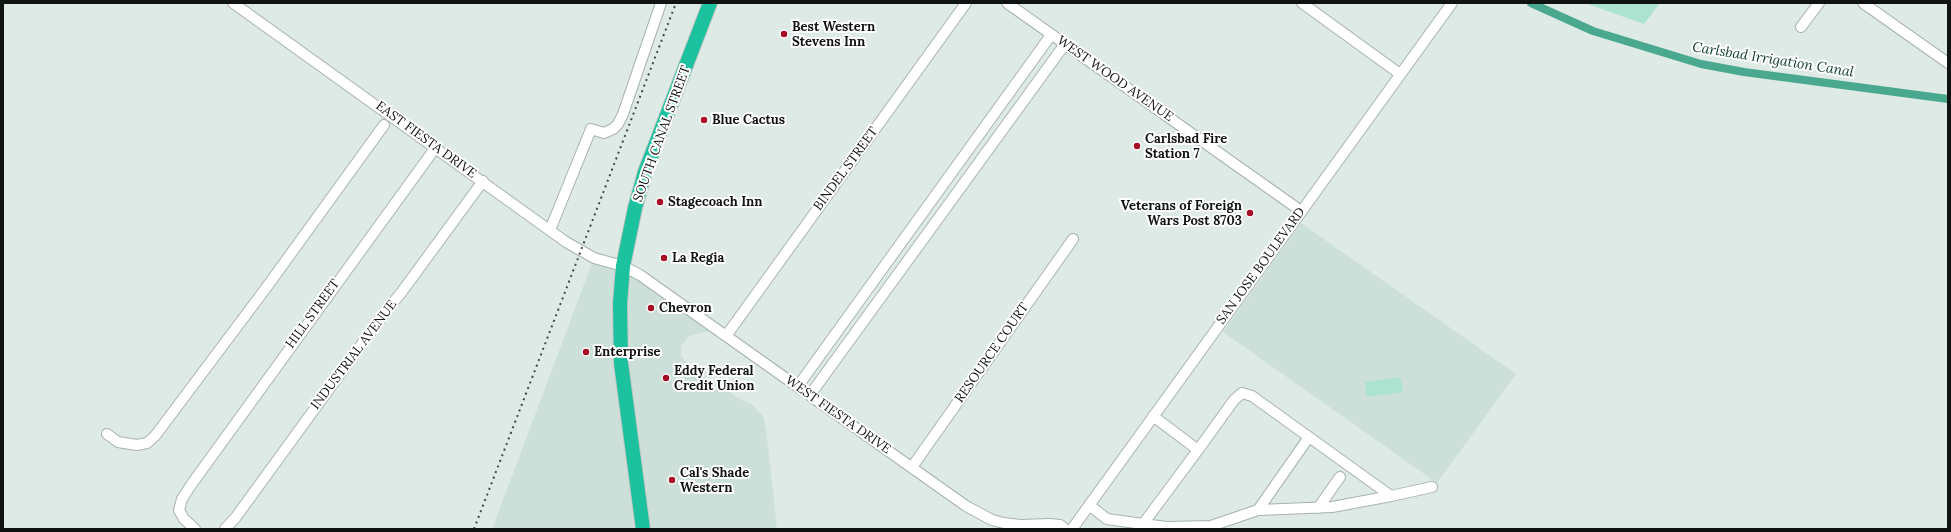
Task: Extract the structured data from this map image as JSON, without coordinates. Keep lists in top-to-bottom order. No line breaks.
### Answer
{"streets":{"highway":["SOUTH CANAL STREET"],"street":["WEST WOOD AVENUE","EAST FIESTA DRIVE","BINDEL STREET","SAN JOSE BOULEVARD","HILL STREET","RESOURCE COURT","INDUSTRIAL AVENUE","WEST FIESTA DRIVE"]},"crossings":[["WEST WOOD AVENUE","SAN JOSE BOULEVARD"],["SOUTH CANAL STREET","EAST FIESTA DRIVE"],["SOUTH CANAL STREET","WEST FIESTA DRIVE"],["EAST FIESTA DRIVE","HILL STREET"],["EAST FIESTA DRIVE","INDUSTRIAL AVENUE"],["EAST FIESTA DRIVE","WEST FIESTA DRIVE"],["BINDEL STREET","WEST FIESTA DRIVE"],["RESOURCE COURT","WEST FIESTA DRIVE"]],"water":["Carlsbad Irrigation Canal"],"places":["Best Western Stevens Inn","Blue Cactus","Carlsbad Fire Station 7","Stagecoach Inn","Veterans of Foreign Wars Post 8703","La Regia","Chevron","Enterprise","Eddy Federal Credit Union","Cal's Shade Western"]}
